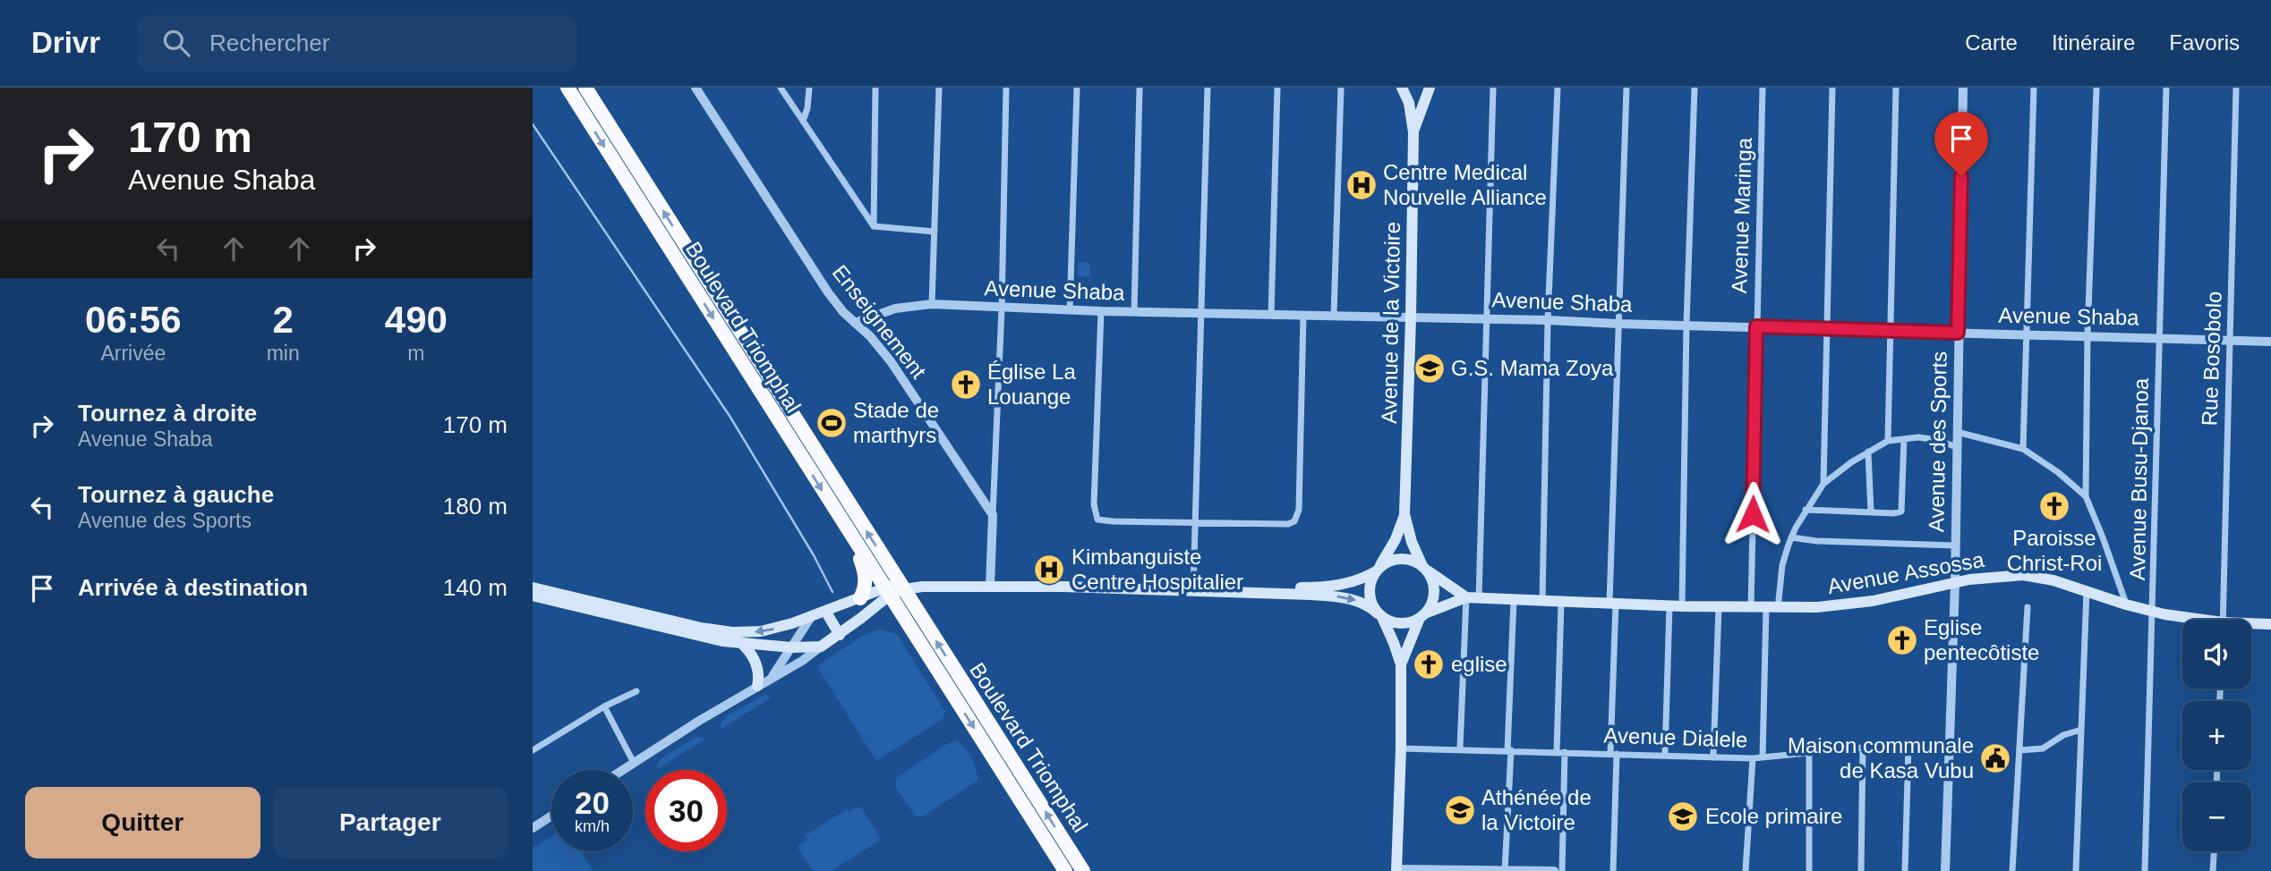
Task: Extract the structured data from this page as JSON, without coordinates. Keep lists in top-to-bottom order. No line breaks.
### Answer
{"streets":{"highway":["Boulevard Triomphal"],"main road":["Avenue de la Victoire","Avenue Assossa"],"street":["Avenue Maringa","Avenue Shaba","Enseignement","Rue Bosobolo","Avenue des Sports","Avenue Busu-Djanoa","Avenue Dialele"]},"crossings":[["Avenue Maringa","Avenue Shaba"],["Avenue Maringa","Avenue Assossa"],["Avenue Shaba","Enseignement"],["Avenue Shaba","Avenue de la Victoire"],["Avenue Shaba","Rue Bosobolo"],["Avenue Shaba","Avenue des Sports"],["Avenue Shaba","Avenue Busu-Djanoa"],["Avenue des Sports","Avenue Assossa"],["Avenue des Sports","Avenue Dialele"],["Avenue Busu-Djanoa","Avenue Assossa"]],"places":{"hospital":["Centre Medical Nouvelle Alliance","Kimbanguiste Centre Hospitalier"],"school or university":["G.S. Mama Zoya","Athénée de la Victoire","Ecole primaire"],"church":["Église La Louange","Paroisse Christ-Roi","Eglise pentecôtiste","eglise"],"sports":["Stade de marthyrs"],"public building":["Maison communale de Kasa Vubu"]},"page":{"header":"Drivr","search":"Rechercher","nav":["Carte","Itinéraire","Favoris"],"turn":["170 m","Avenue Shaba"],"eta":["06:56","Arrivée","2","min","490","m"],"list":[{"name":"Tournez à droite","note":"Avenue Shaba","value":"170 m"},{"name":"Tournez à gauche","note":"Avenue des Sports","value":"180 m"},{"name":"Arrivée à destination","value":"140 m"}],"map_buttons":["+","−"],"speed":"20 km/h","limit":"30","buttons":["Quitter","Partager"]}}
